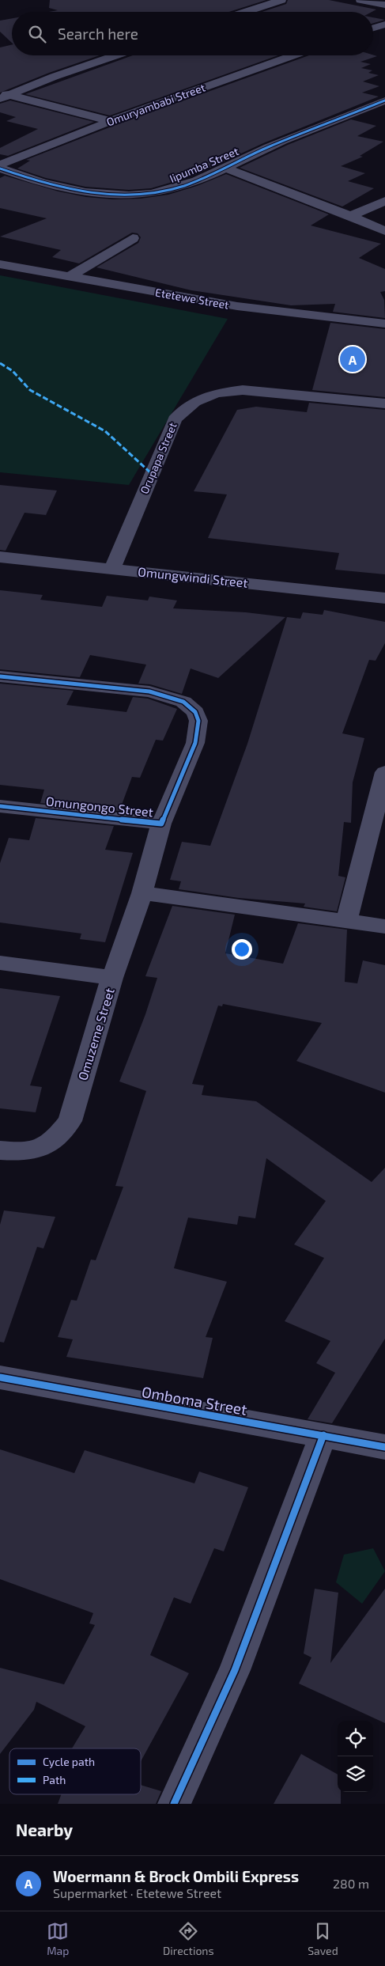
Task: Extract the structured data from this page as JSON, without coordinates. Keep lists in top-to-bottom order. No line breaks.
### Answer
{"streets":{"street":["Omuryambabi Street","Iipumba Street","Etetewe Street","Orupapa Street","Omungwindi Street","Omungongo Street","Omuzeme Street","Omboma Street"]},"crossings":[["Orupapa Street","Omungwindi Street"]],"legend":["Cycle path","Path"],"page":{"search":"Search here","pins":"A","heading":"Nearby","list":[{"mark":"A","name":"Woermann & Brock Ombili Express","note":"Supermarket · Etetewe Street","value":"280 m"}],"nav":["Map","Directions","Saved"]}}
